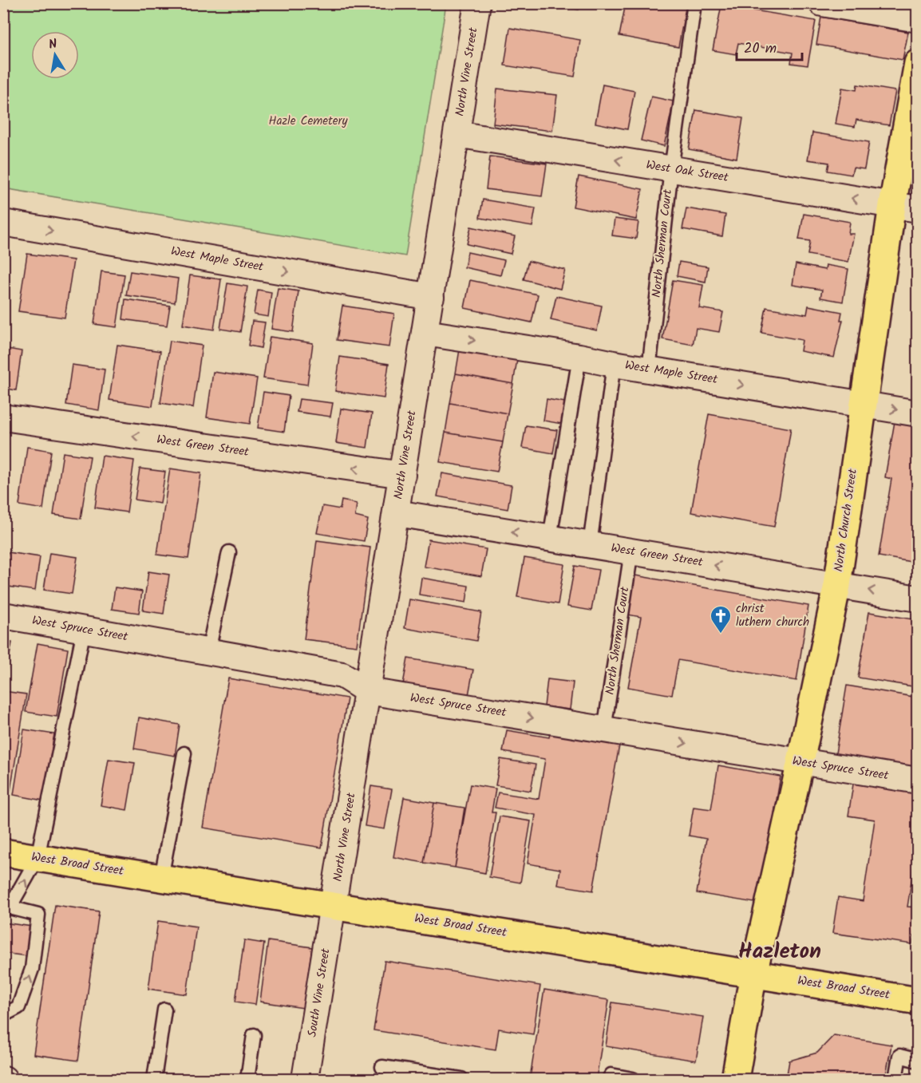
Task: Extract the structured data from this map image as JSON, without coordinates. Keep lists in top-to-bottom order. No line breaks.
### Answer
{"streets":{"main road":["North Church Street","West Broad Street"],"street":["North Vine Street","West Oak Street","West Maple Street","West Green Street","West Spruce Street","South Vine Street"],"lane":["North Sherman Court"]},"crossings":[["North Vine Street","West Oak Street"],["North Vine Street","West Maple Street"],["North Vine Street","West Green Street"],["North Vine Street","West Spruce Street"],["North Vine Street","West Broad Street"],["North Vine Street","South Vine Street"],["West Oak Street","North Sherman Court"],["West Oak Street","North Church Street"],["North Sherman Court","West Maple Street"],["North Sherman Court","West Green Street"],["North Sherman Court","West Spruce Street"],["West Maple Street","North Church Street"],["West Green Street","North Church Street"],["North Church Street","West Spruce Street"],["North Church Street","West Broad Street"],["West Broad Street","South Vine Street"]],"one_way":["West Oak Street","West Maple Street","West Green Street","West Spruce Street"],"districts":["Hazleton"],"parks":["Hazle Cemetery"],"places":{"church":["christ luthern church"]},"scale_bar":"20 m","north":"top"}
